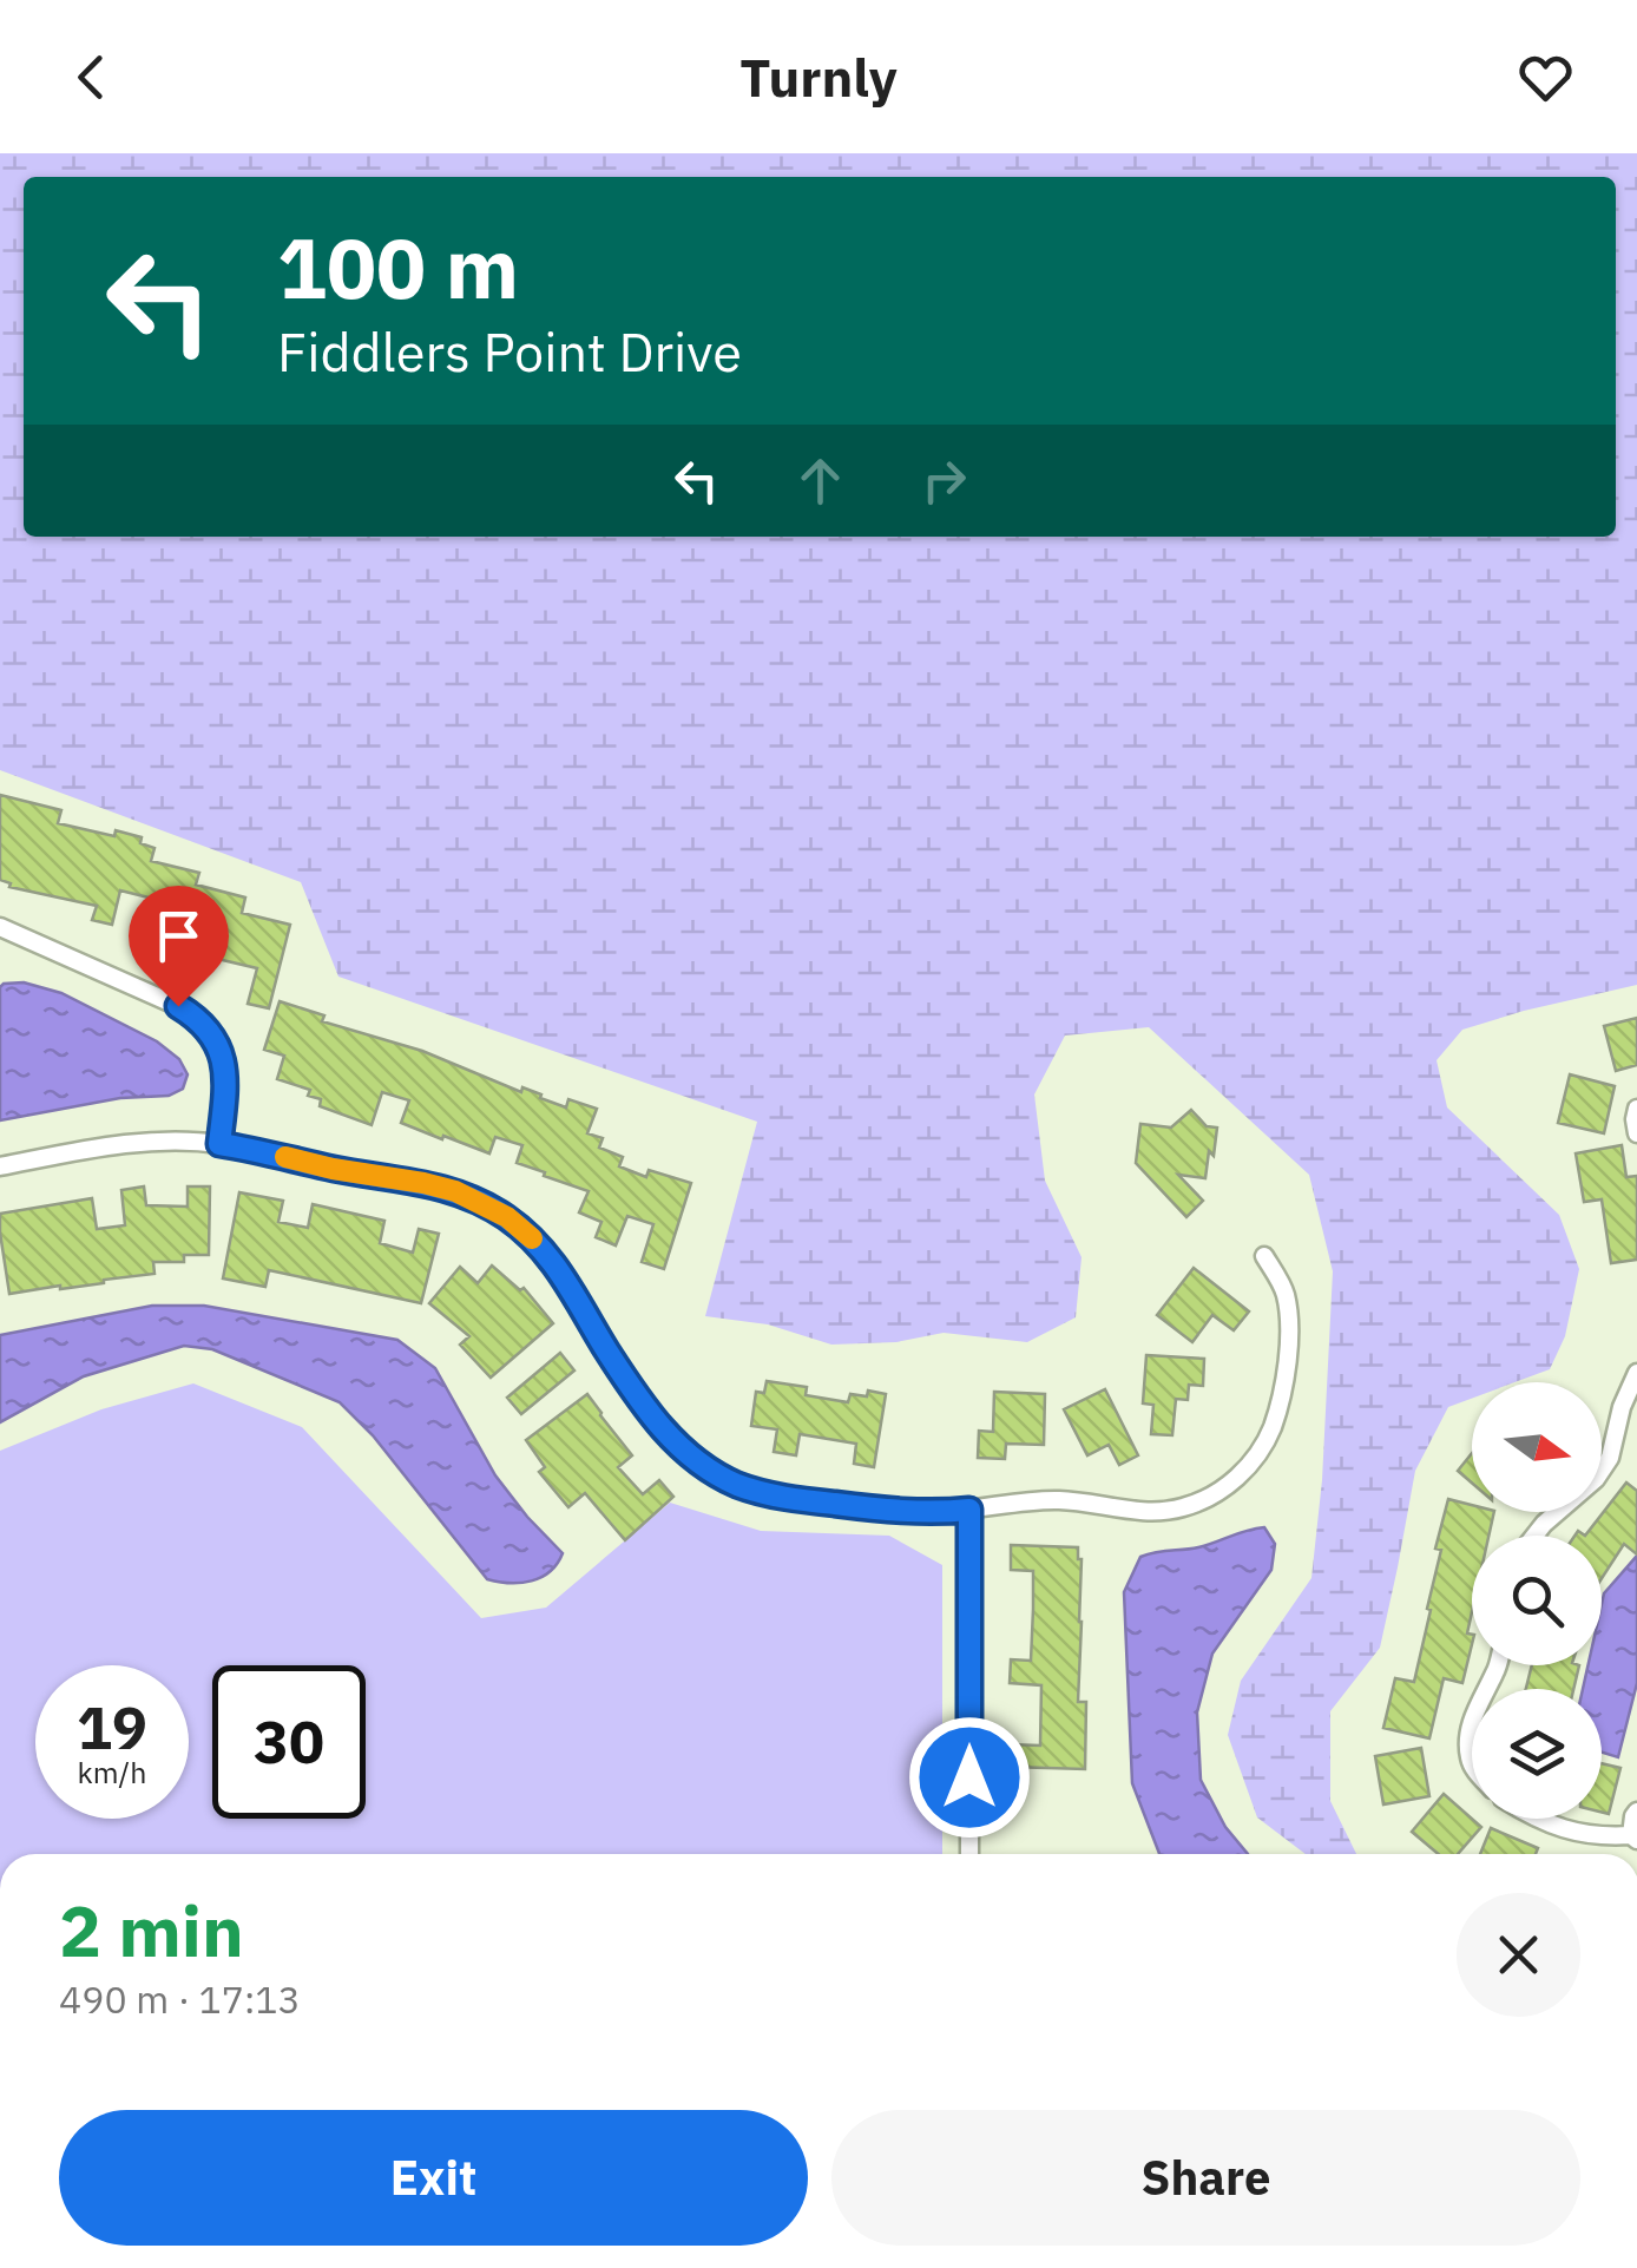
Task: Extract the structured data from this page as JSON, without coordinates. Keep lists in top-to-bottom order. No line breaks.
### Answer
{"north":"right","page":{"header":"Turnly","turn":["100 m","Fiddlers Point Drive"],"speed":"19 km/h","limit":"30","heading":["2 min","490 m · 17:13"],"buttons":["Exit","Share"]}}
